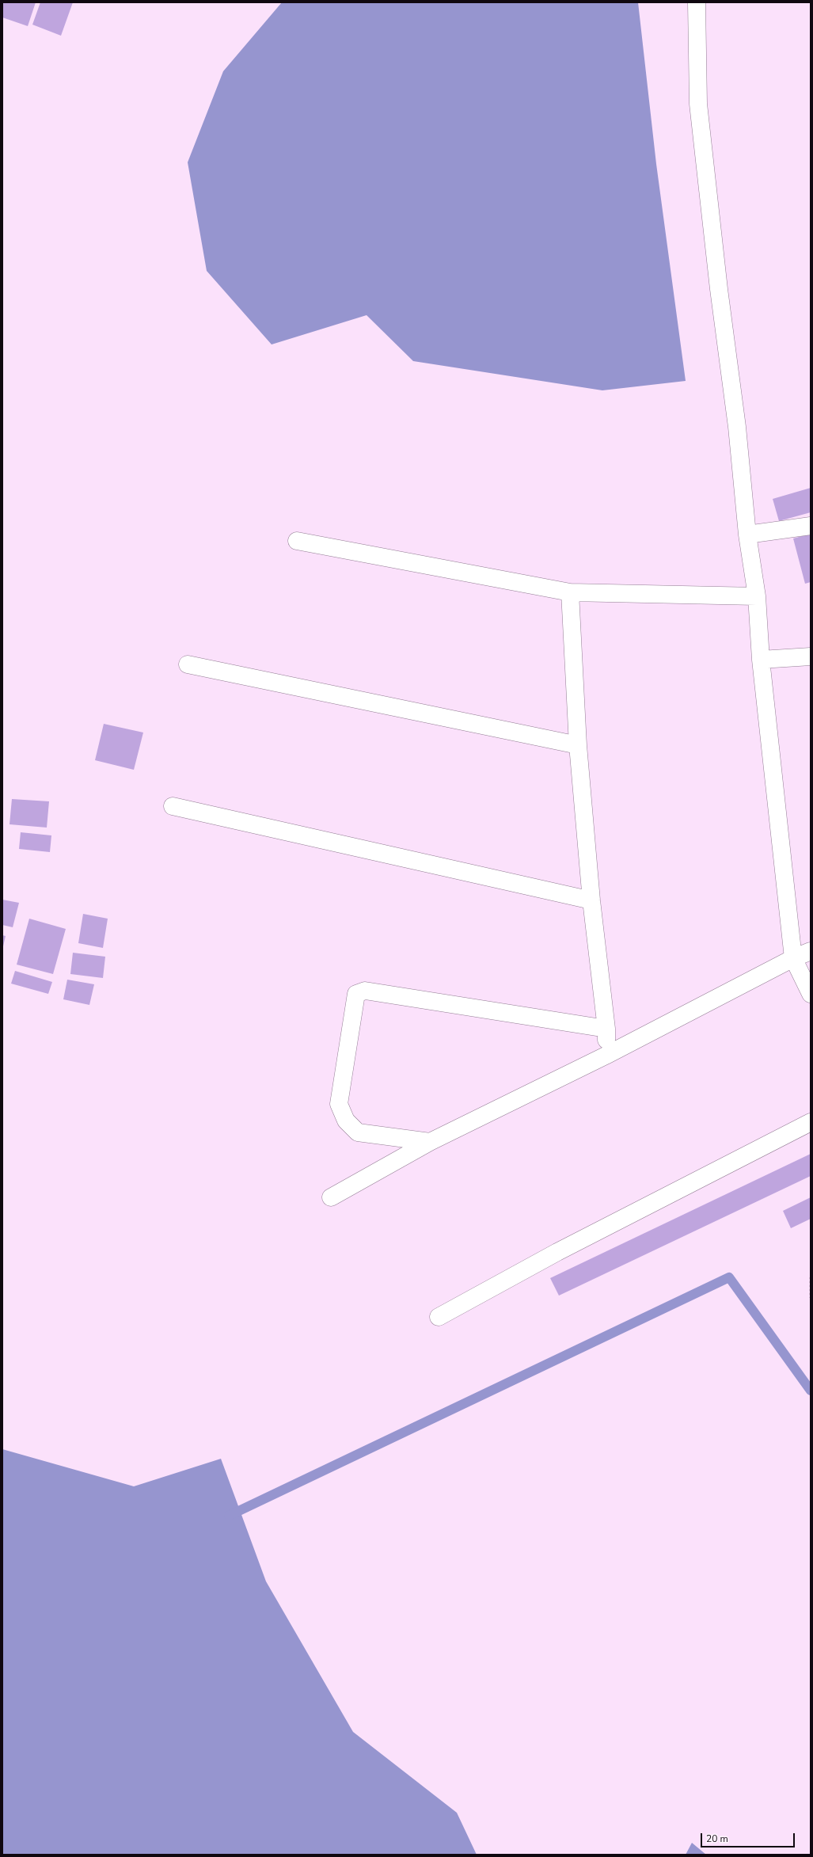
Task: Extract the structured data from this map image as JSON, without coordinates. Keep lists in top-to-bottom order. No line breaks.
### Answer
{"scale_bar":"20 m"}
